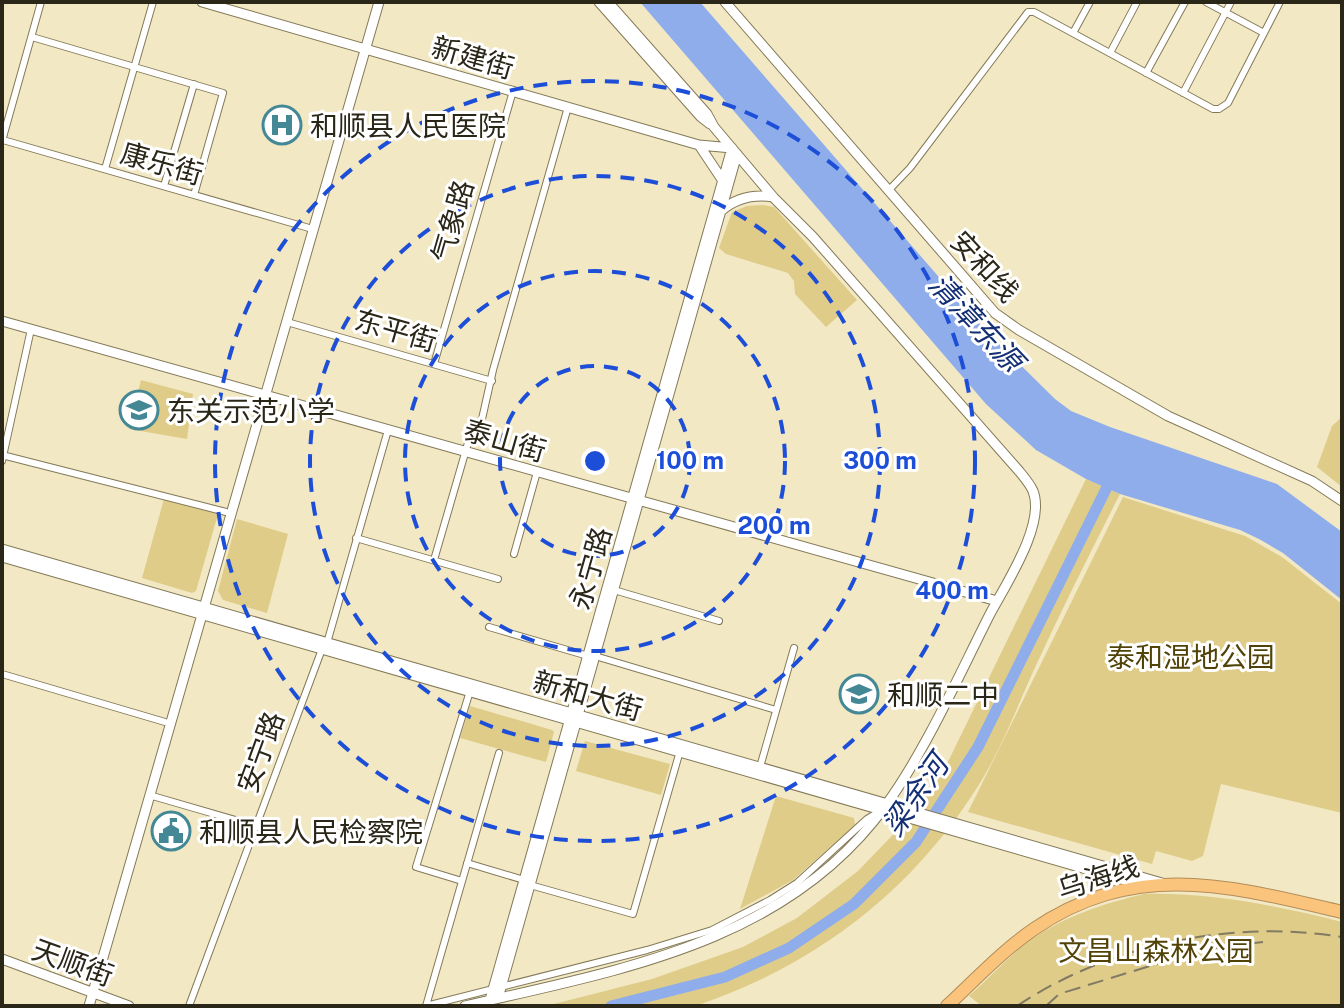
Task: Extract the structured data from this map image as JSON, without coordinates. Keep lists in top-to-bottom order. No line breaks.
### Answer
{"streets":{"highway":["乌海线"],"main road":["新建街","安和线","泰山街","永宁路","新和大街","天顺街"],"street":["康乐街","气象路","东平街","安宁路"]},"crossings":[["新建街","气象路"],["新建街","永宁路"],["气象路","东平街"],["泰山街","永宁路"],["泰山街","安宁路"],["永宁路","新和大街"],["新和大街","安宁路"],["新和大街","乌海线"]],"water":["清漳东源","梁余河"],"parks":["泰和湿地公园","文昌山森林公园"],"places":{"hospital":["和顺县人民医院"],"school or university":["东关示范小学","和顺二中"],"public building":["和顺县人民检察院"]},"rings":["100 m","300 m","200 m","400 m"]}
